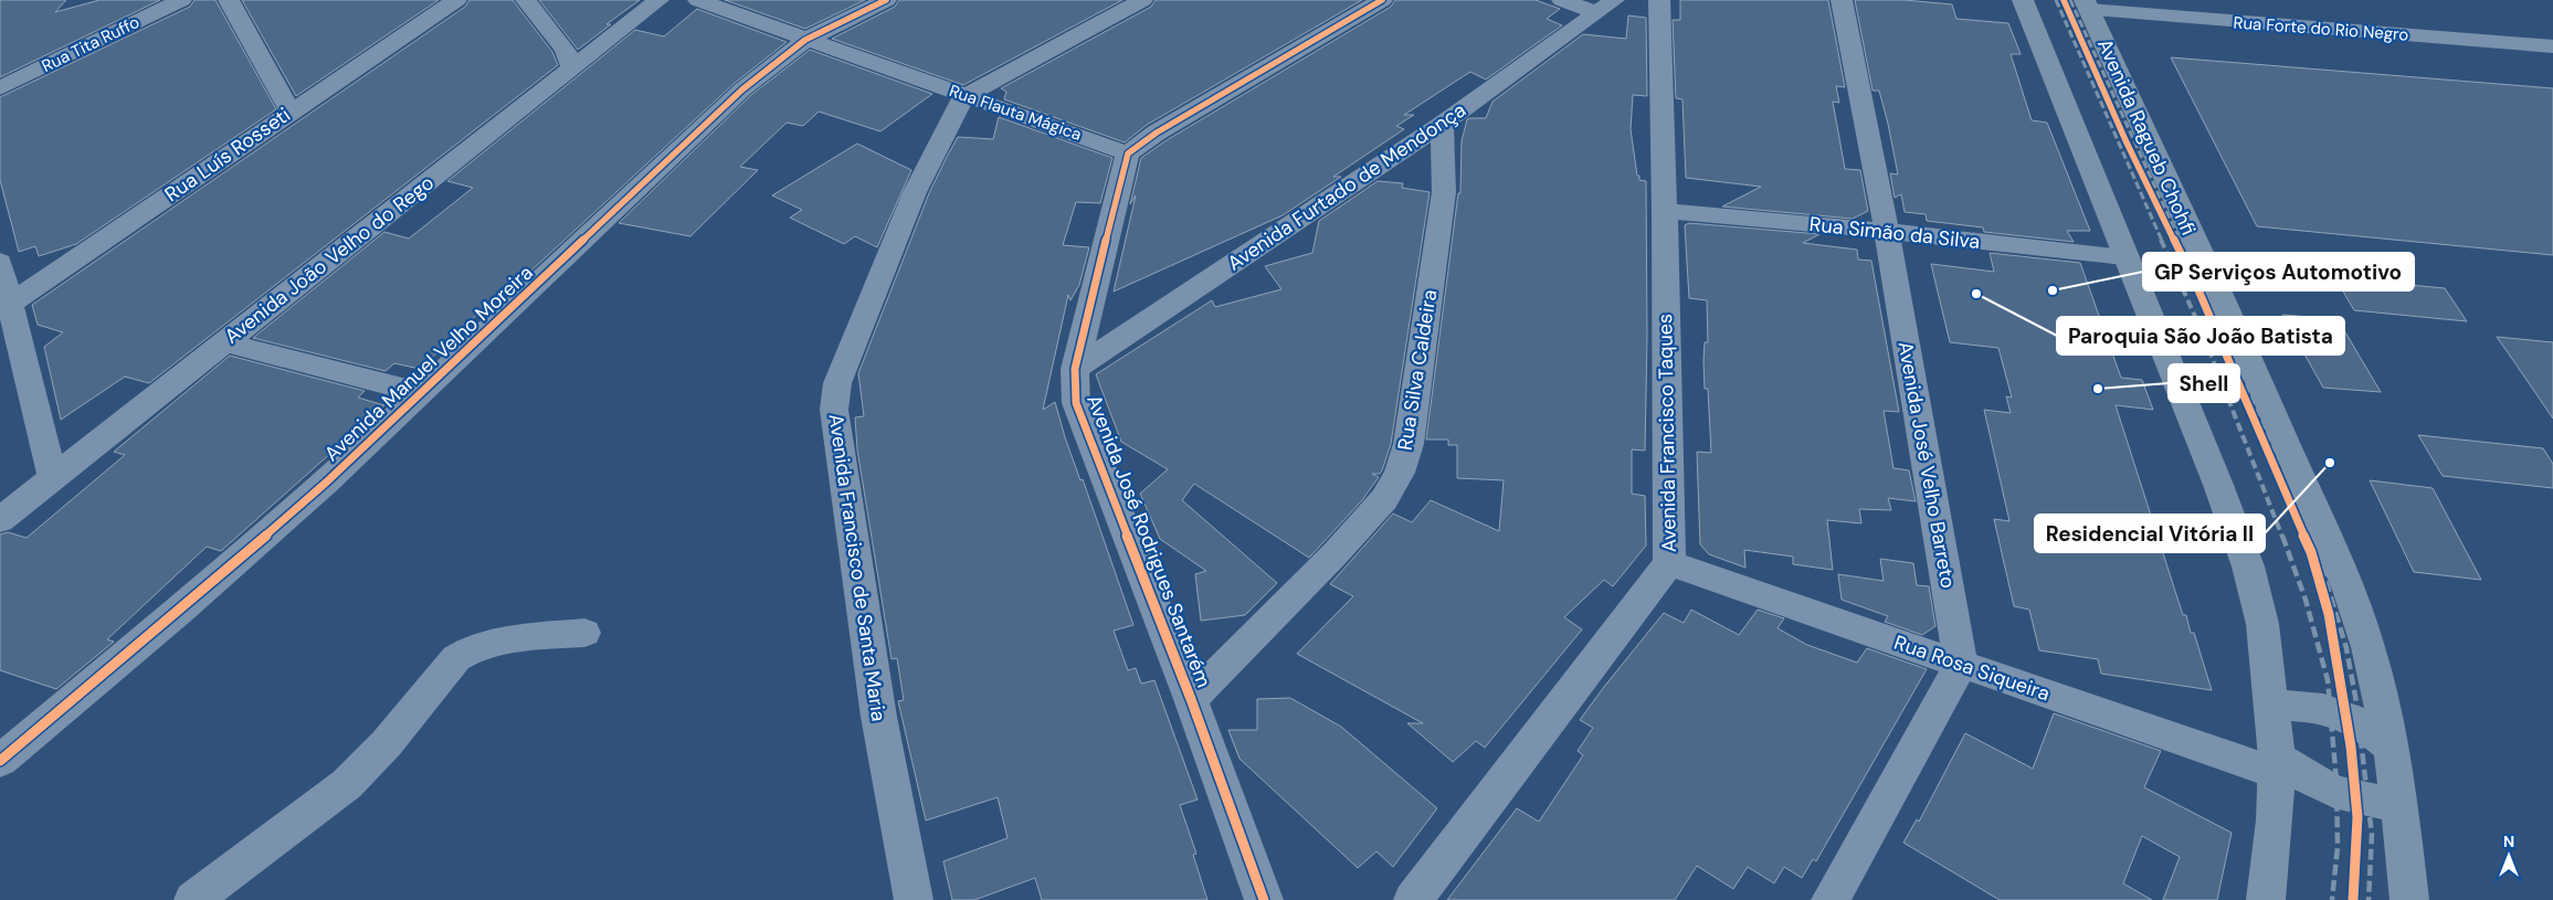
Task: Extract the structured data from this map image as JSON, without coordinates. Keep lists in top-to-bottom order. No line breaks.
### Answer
{"streets":{"highway":["Avenida Ragueb Chohfi"],"street":["Rua Forte do Rio Negro","Rua Tita Ruffo","Rua Flauta Mágica","Rua Luís Rosseti","Avenida Furtado de Mendonça","Rua Simão da Silva","Avenida João Velho do Rego","Avenida Manuel Velho Moreira","Rua Silva Caldeira","Avenida Francisco Taques","Avenida José Velho Barreto","Avenida José Rodrigues Santarém","Avenida Francisco de Santa Maria","Rua Rosa Siqueira"]},"crossings":[["Rua Forte do Rio Negro","Avenida Ragueb Chohfi"],["Rua Flauta Mágica","Avenida Manuel Velho Moreira"],["Rua Flauta Mágica","Avenida José Rodrigues Santarém"],["Rua Flauta Mágica","Avenida Francisco de Santa Maria"],["Avenida Furtado de Mendonça","Rua Silva Caldeira"],["Avenida Furtado de Mendonça","Avenida José Rodrigues Santarém"],["Rua Simão da Silva","Avenida Francisco Taques"],["Rua Simão da Silva","Avenida José Velho Barreto"],["Rua Silva Caldeira","Avenida José Rodrigues Santarém"],["Avenida Francisco Taques","Rua Rosa Siqueira"],["Avenida José Velho Barreto","Rua Rosa Siqueira"]],"places":["GP Serviços Automotivo","Paroquia São João Batista","Shell","Residencial Vitória II"],"north":"top"}
